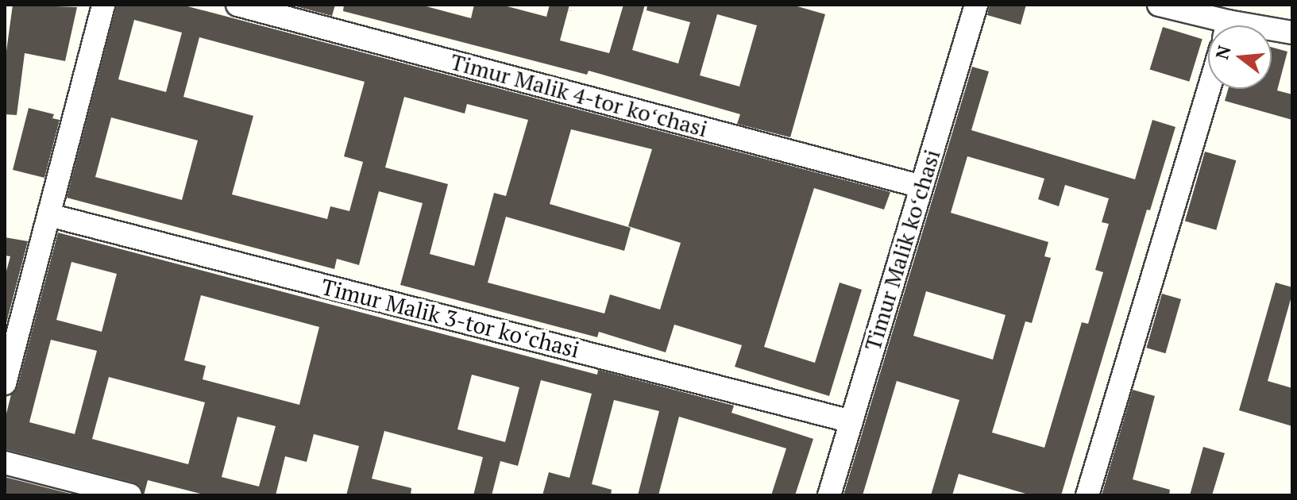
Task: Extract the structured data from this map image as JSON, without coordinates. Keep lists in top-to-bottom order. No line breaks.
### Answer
{"streets":{"street":["Timur Malik 4-tor koʻchasi","Timur Malik koʻchasi","Timur Malik 3-tor koʻchasi"]},"crossings":[["Timur Malik 4-tor koʻchasi","Timur Malik koʻchasi"],["Timur Malik koʻchasi","Timur Malik 3-tor koʻchasi"]],"north":"left"}
